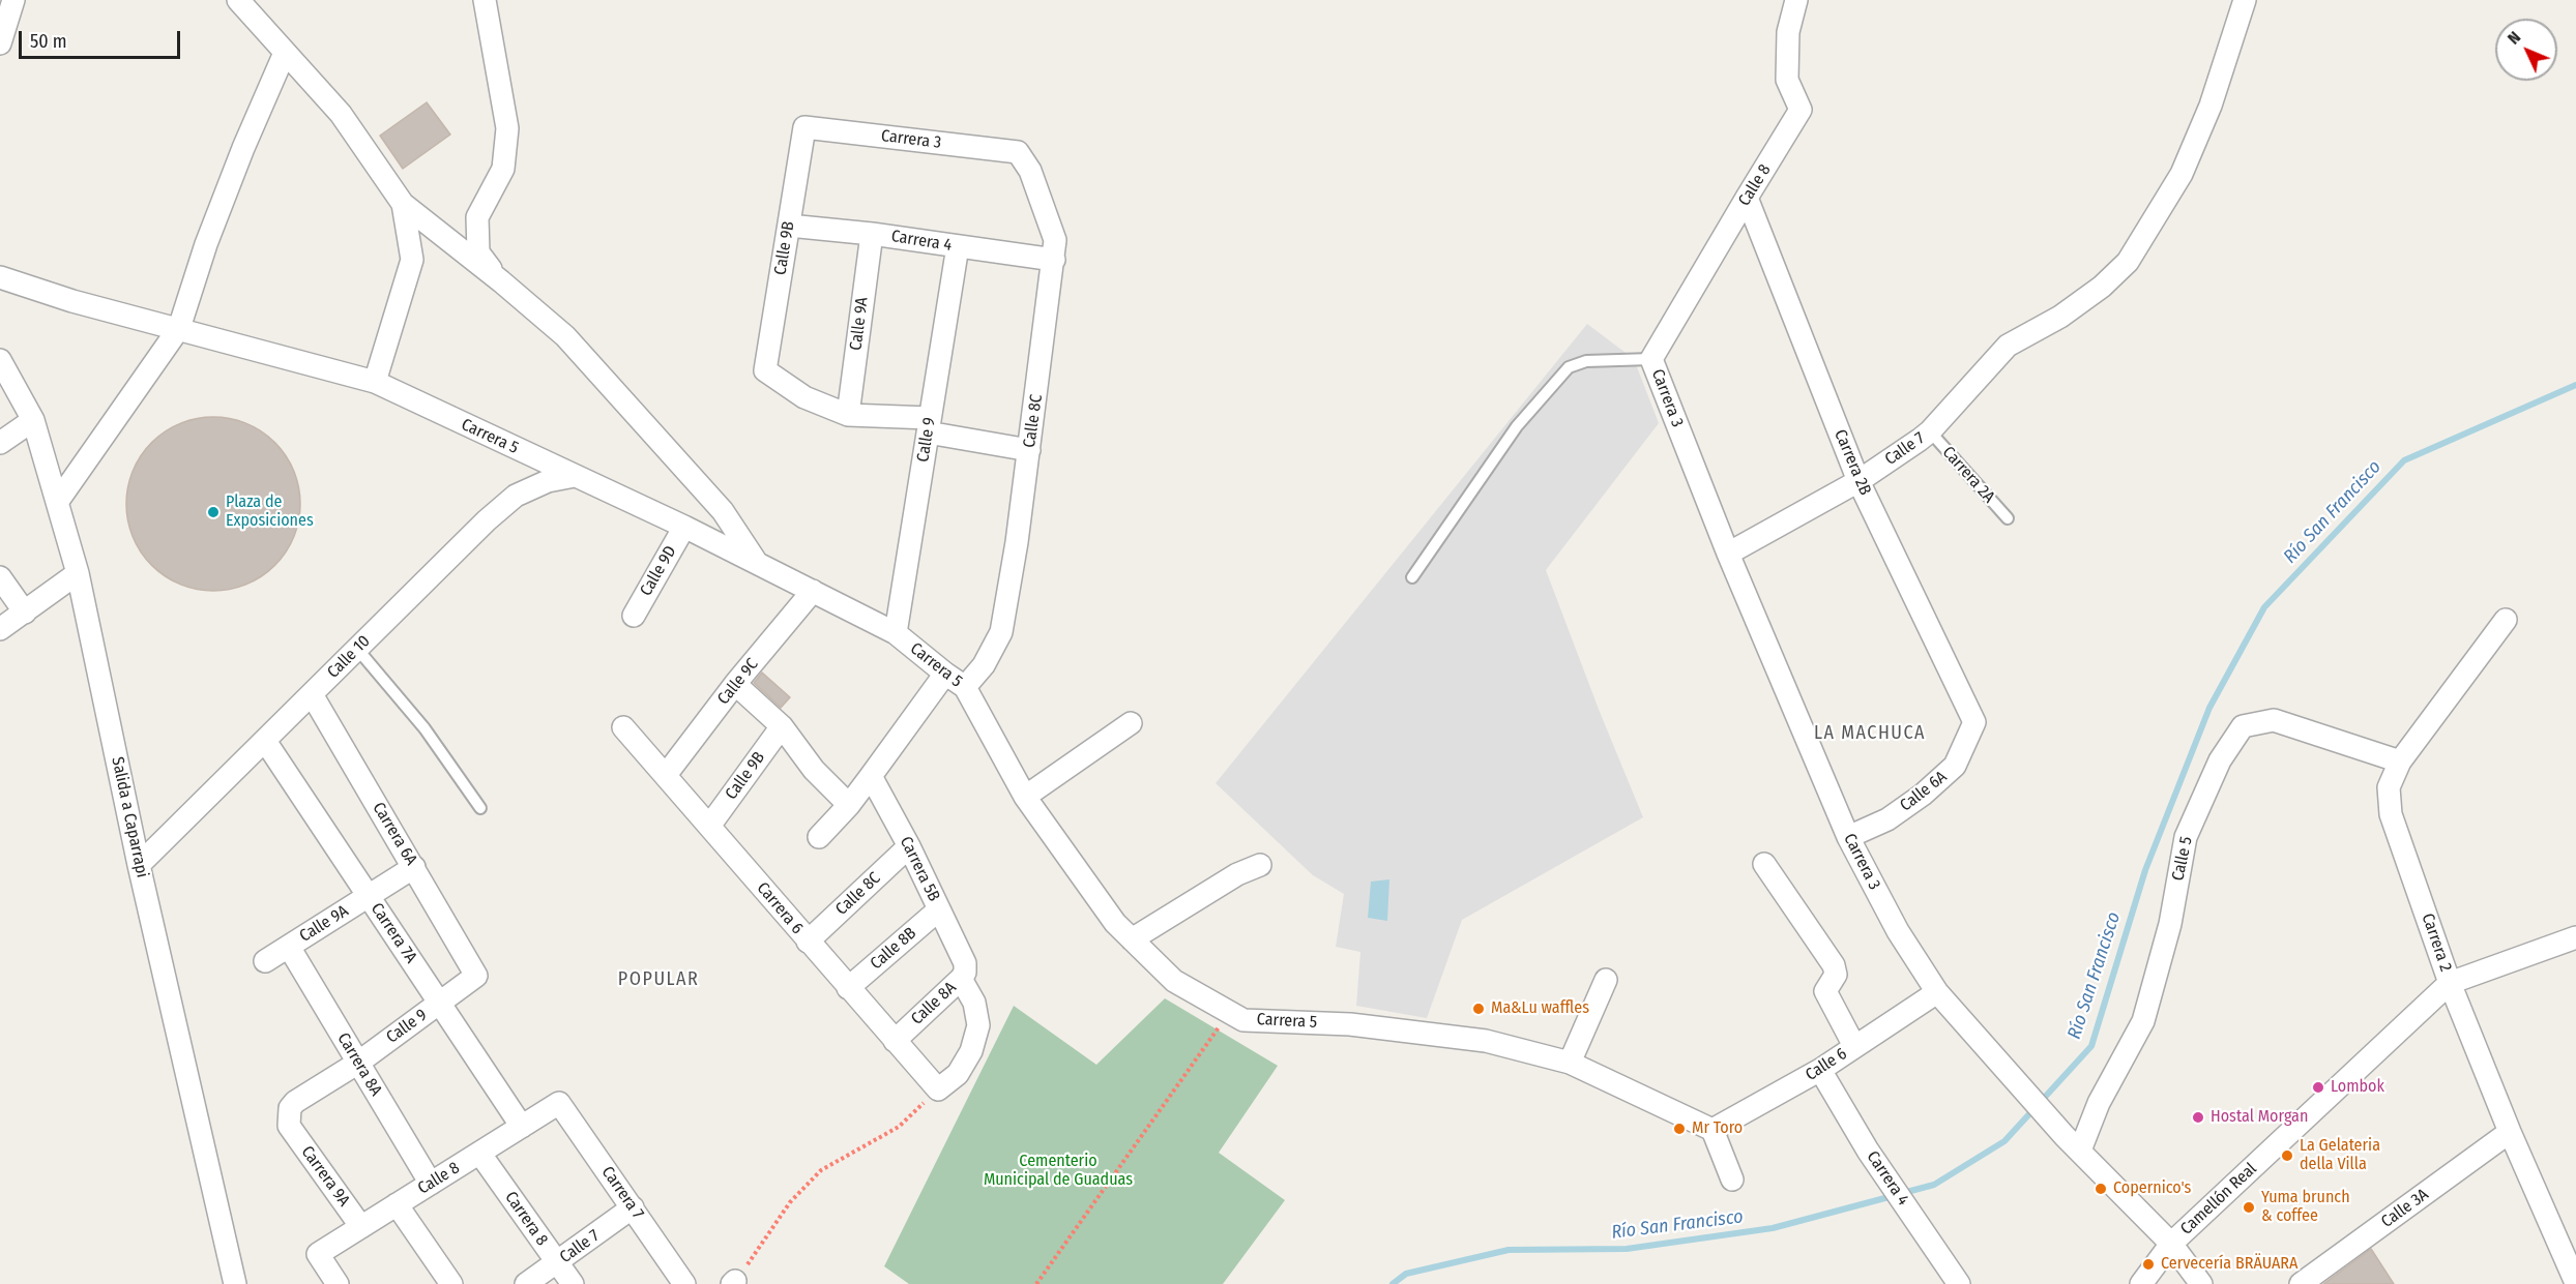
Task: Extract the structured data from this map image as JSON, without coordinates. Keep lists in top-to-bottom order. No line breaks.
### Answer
{"streets":{"street":["Carrera 3","Calle 8","Carrera 4","Calle 9B","Calle 9A","Calle 8C","Carrera 5","Calle 9","Calle 7","Carrera 2B","Calle 9D","Calle 10","Calle 9C","Calle 6A","Salida a Caparrapi","Carrera 6A","Calle 5","Carrera 5B","Carrera 6","Carrera 7A","Carrera 2","Calle 8B","Calle 8A","Carrera 8A","Calle 6","Carrera 9A","Carrera 7","Camellón Real","Calle 3A","Carrera 8"],"lane":["Carrera 2A"]},"crossings":[["Carrera 3","Calle 8"],["Carrera 3","Calle 9B"],["Carrera 3","Calle 8C"],["Carrera 3","Calle 7"],["Carrera 3","Calle 6A"],["Carrera 3","Calle 5"],["Carrera 3","Calle 6"],["Carrera 3","Camellón Real"],["Calle 8","Carrera 2B"],["Calle 8","Carrera 7A"],["Calle 8","Carrera 8A"],["Calle 8","Carrera 9A"],["Calle 8","Carrera 7"],["Calle 8","Carrera 8"],["Carrera 4","Calle 9B"],["Carrera 4","Calle 9A"],["Carrera 4","Calle 8C"],["Carrera 4","Calle 9"],["Carrera 4","Calle 6"],["Calle 9B","Calle 9A"],["Calle 9B","Carrera 6"],["Calle 9A","Carrera 6A"],["Calle 9A","Carrera 7A"],["Calle 9A","Carrera 8A"],["Calle 8C","Carrera 5"],["Calle 8C","Carrera 5B"],["Calle 8C","Carrera 6"],["Carrera 5","Calle 9"],["Carrera 5","Calle 9D"],["Carrera 5","Calle 10"],["Carrera 5","Calle 9C"],["Carrera 5","Calle 6"],["Calle 9","Carrera 6A"],["Calle 9","Carrera 7A"],["Calle 9","Carrera 8A"],["Calle 9","Carrera 9A"],["Calle 7","Carrera 2B"],["Calle 7","Carrera 2A"],["Calle 7","Carrera 7"],["Calle 7","Carrera 8"],["Carrera 2B","Calle 6A"],["Calle 10","Salida a Caparrapi"],["Calle 10","Carrera 6A"],["Calle 10","Carrera 7A"],["Calle 9C","Carrera 6"],["Calle 5","Carrera 2"],["Carrera 5B","Calle 8B"],["Carrera 5B","Calle 8A"],["Carrera 6","Calle 8B"],["Carrera 6","Calle 8A"],["Carrera 2","Camellón Real"],["Carrera 2","Calle 3A"]],"districts":["LA MACHUCA","POPULAR"],"water":["Río San Francisco"],"parks":["Cementerio Municipal de Guaduas"],"places":["Plaza de Exposiciones","Ma&Lu waffles","Lombok","Hostal Morgan","Mr Toro","La Gelateria della Villa","Copernico's","Yuma brunch & coffee","Cervecería BRÄUARA"],"scale_bar":"50 m","north":"top left"}
